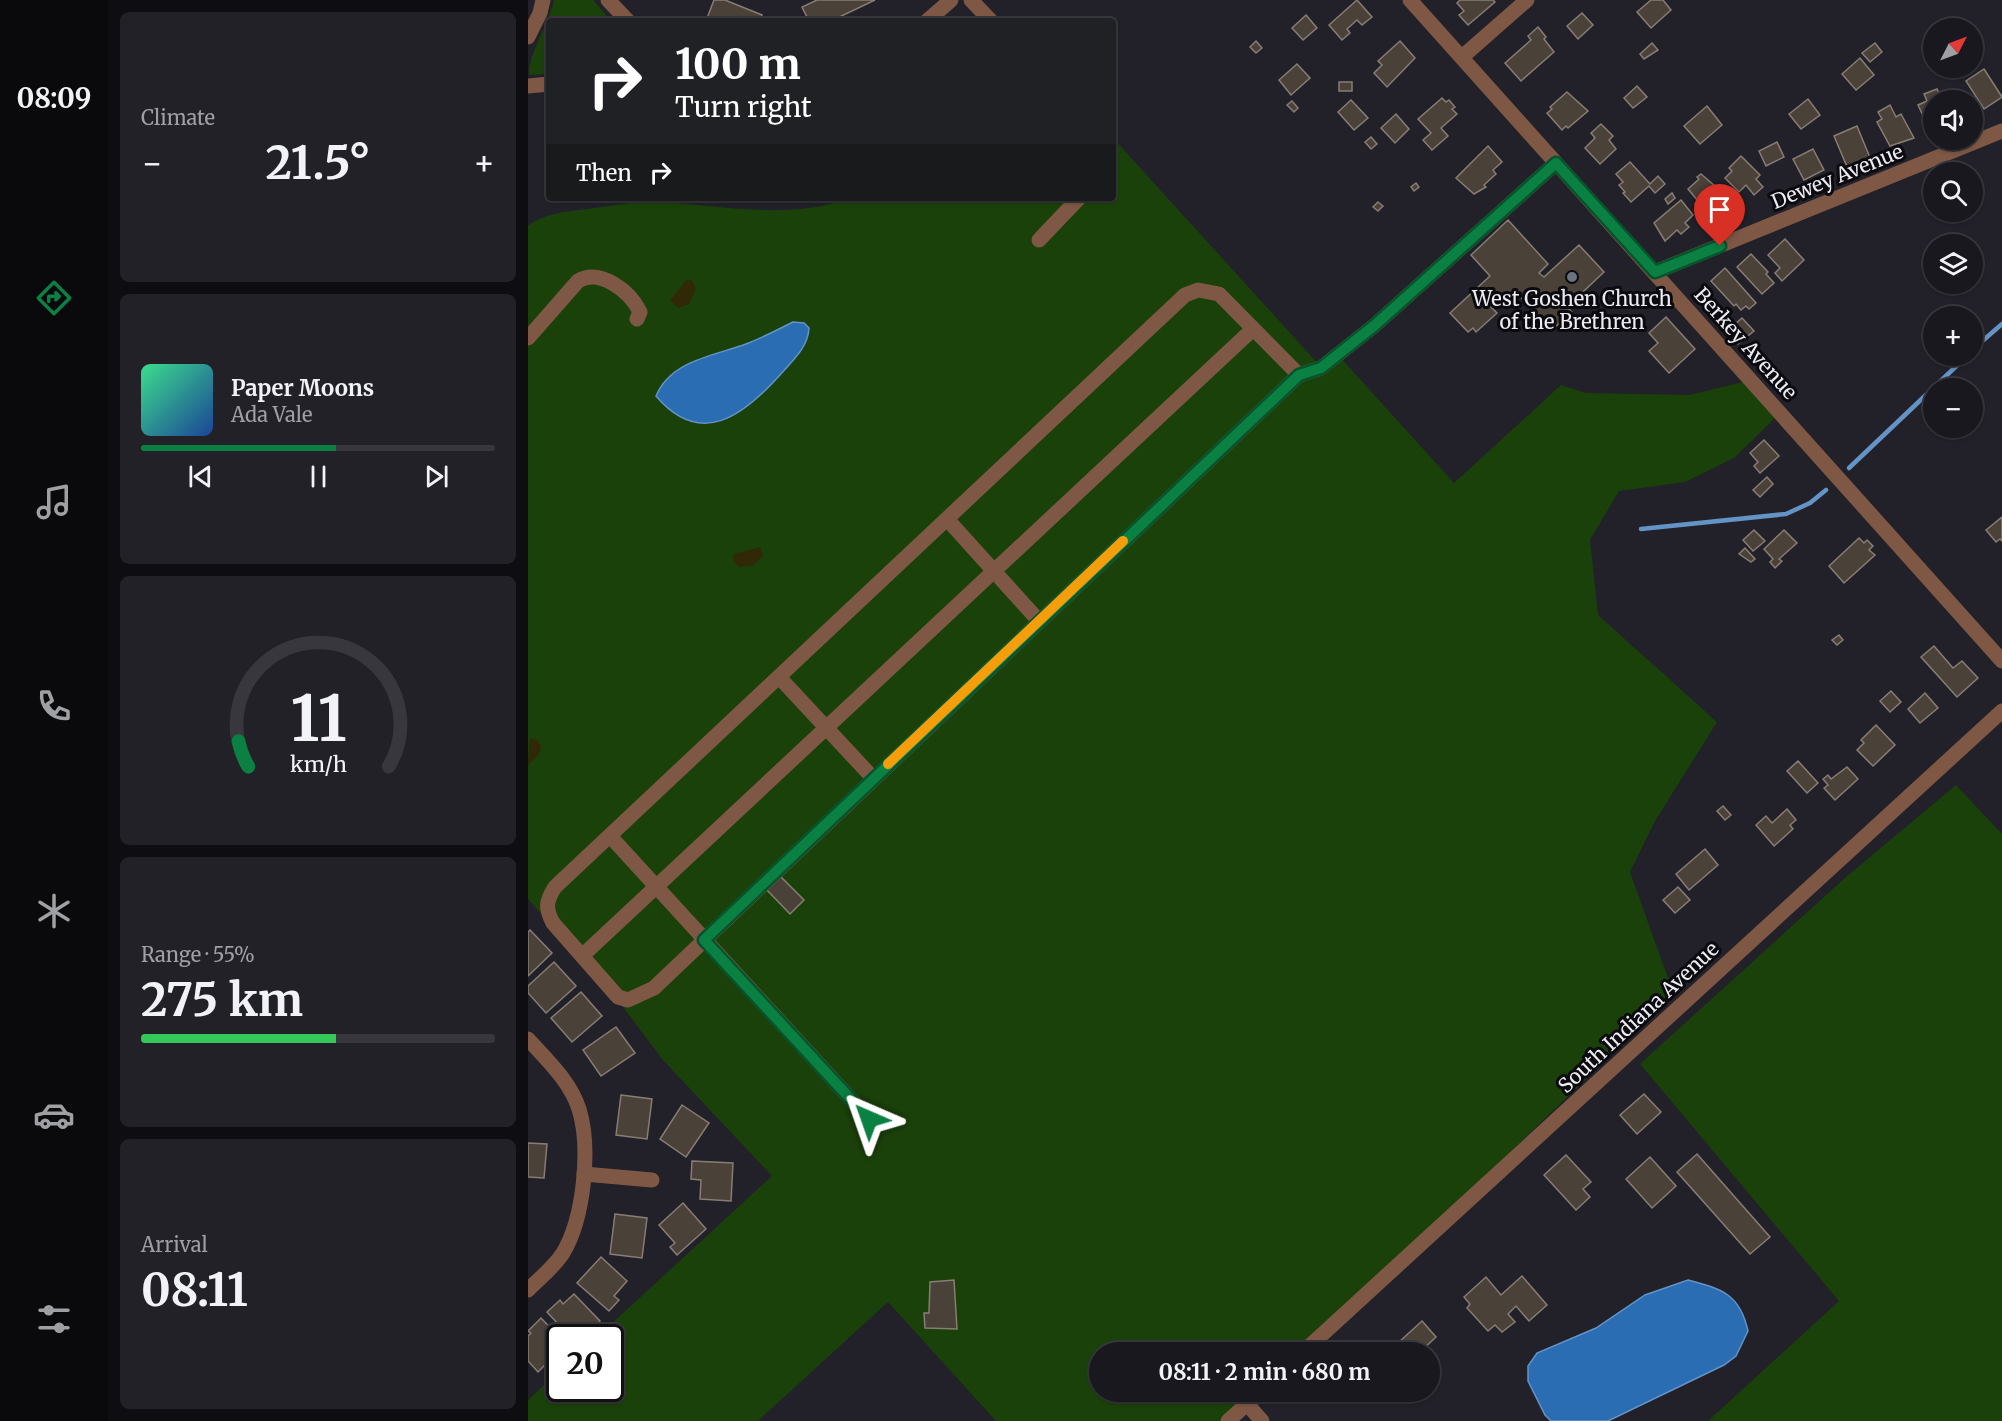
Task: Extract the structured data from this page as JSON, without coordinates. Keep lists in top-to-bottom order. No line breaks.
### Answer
{"streets":{"street":["Dewey Avenue","Berkey Avenue","South Indiana Avenue"]},"crossings":[["Dewey Avenue","Berkey Avenue"]],"places":["West Goshen Church of the Brethren"],"north":"top right","page":{"tabs":"08:09","tile":["Climate",["Range · 55%","275 km"],["Arrival","08:11"]],"map_buttons":["+","−"],"turn":["100 m","Turn right"],"heat":["−","21.5°","+"],"then":"Then","song":["Paper Moons","Ada Vale"],"limit":"20","trip":"08:11 · 2 min · 680 m","gauge":["11","km/h"]}}
